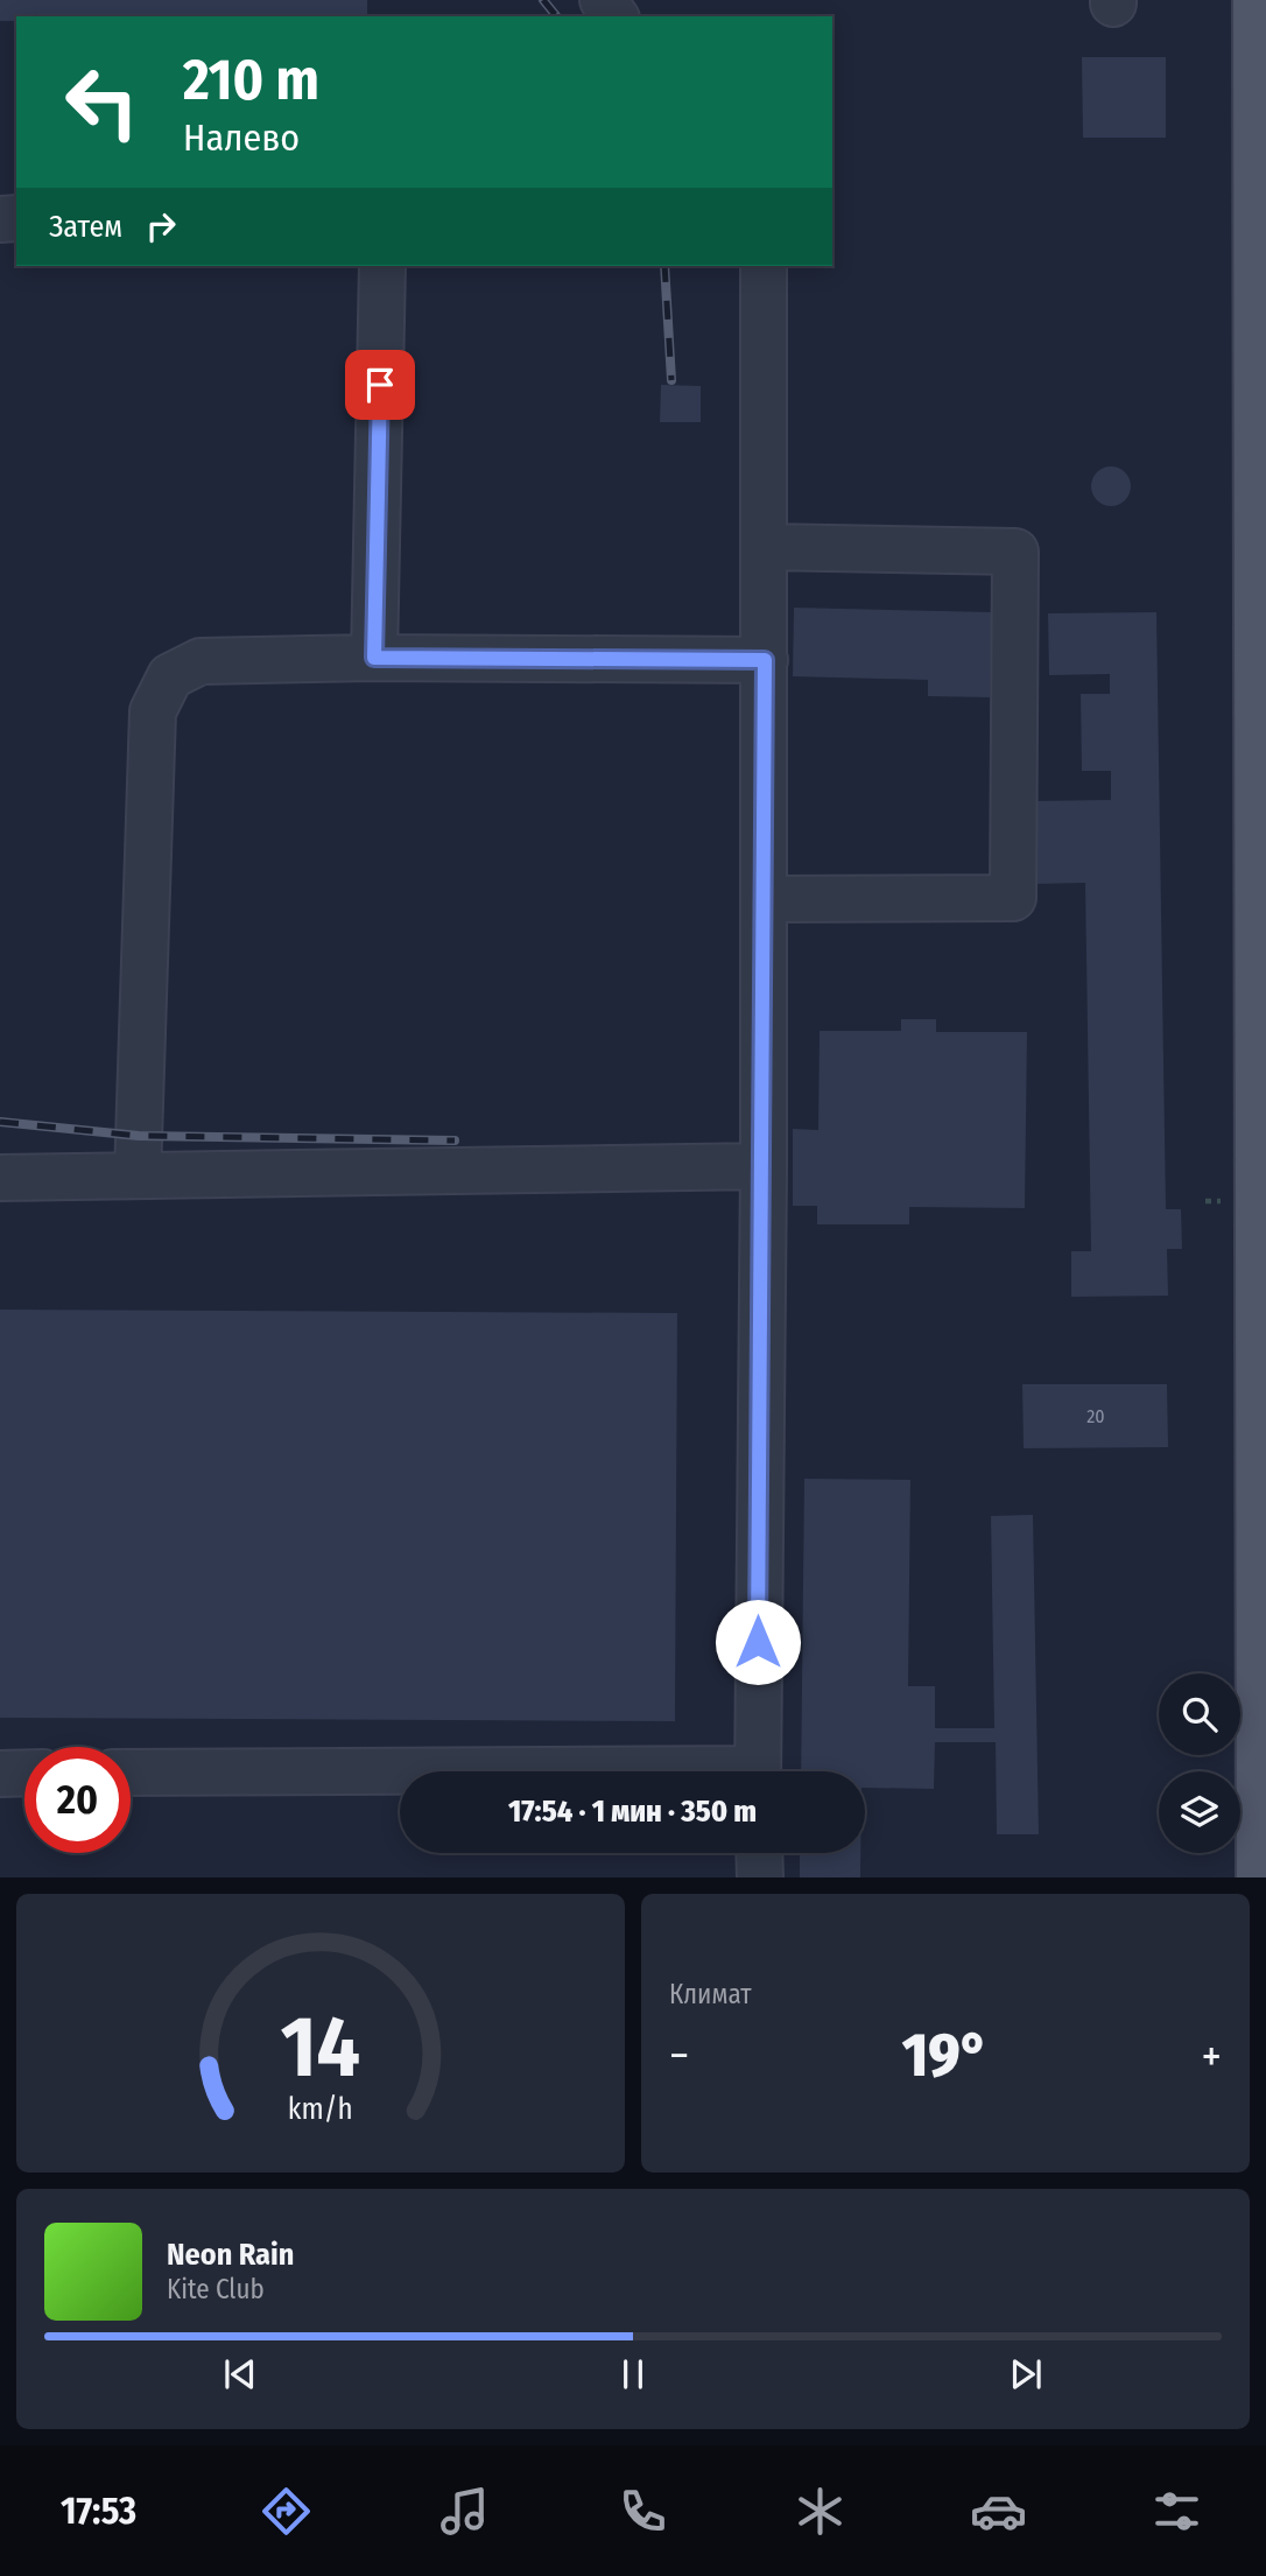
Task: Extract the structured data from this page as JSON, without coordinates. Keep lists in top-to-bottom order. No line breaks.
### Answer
{"house_numbers":["20"],"page":{"turn":["210 m","Налево"],"then":"Затем","limit":"20","trip":"17:54 · 1 мин · 350 m","tile":"Климат","heat":["−","19°","+"],"song":["Neon Rain","Kite Club"],"tabs":"17:53","gauge":["14","km/h"]}}
